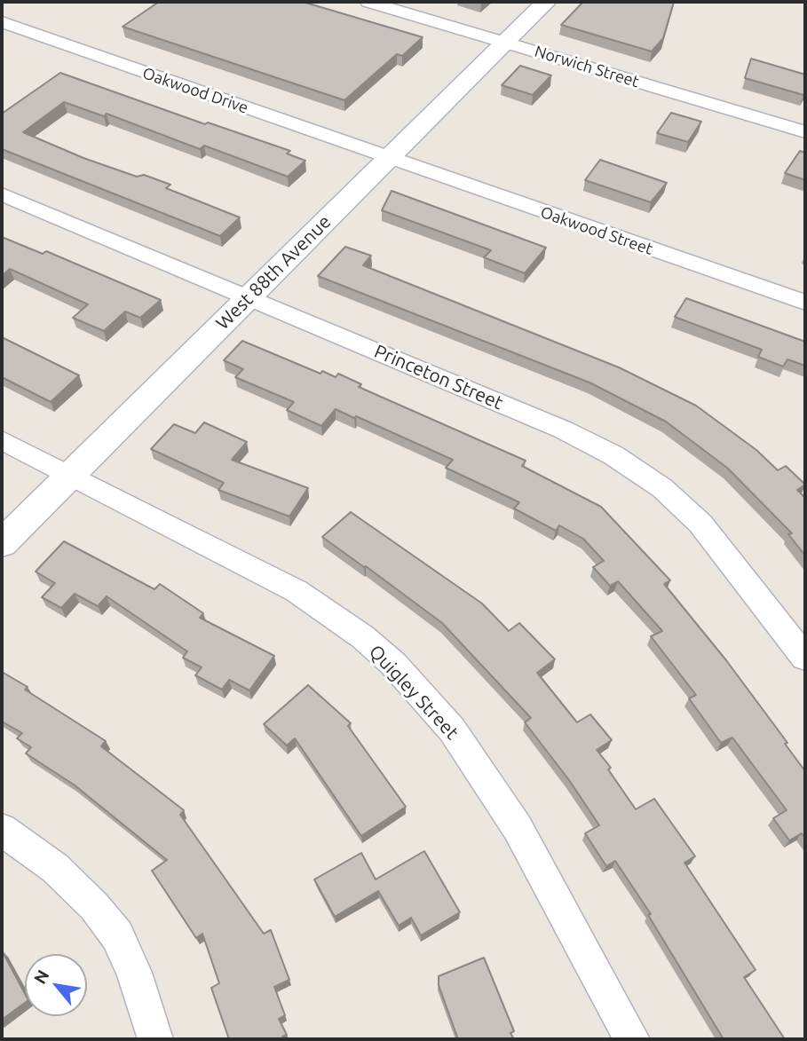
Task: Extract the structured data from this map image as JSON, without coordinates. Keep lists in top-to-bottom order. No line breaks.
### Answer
{"streets":{"street":["Norwich Street","Oakwood Drive","Oakwood Street","West 88th Avenue","Princeton Street","Quigley Street"]},"crossings":[["Norwich Street","West 88th Avenue"],["Oakwood Drive","Oakwood Street"],["Oakwood Drive","West 88th Avenue"],["Oakwood Street","West 88th Avenue"],["West 88th Avenue","Princeton Street"],["West 88th Avenue","Quigley Street"]],"north":"top left"}
